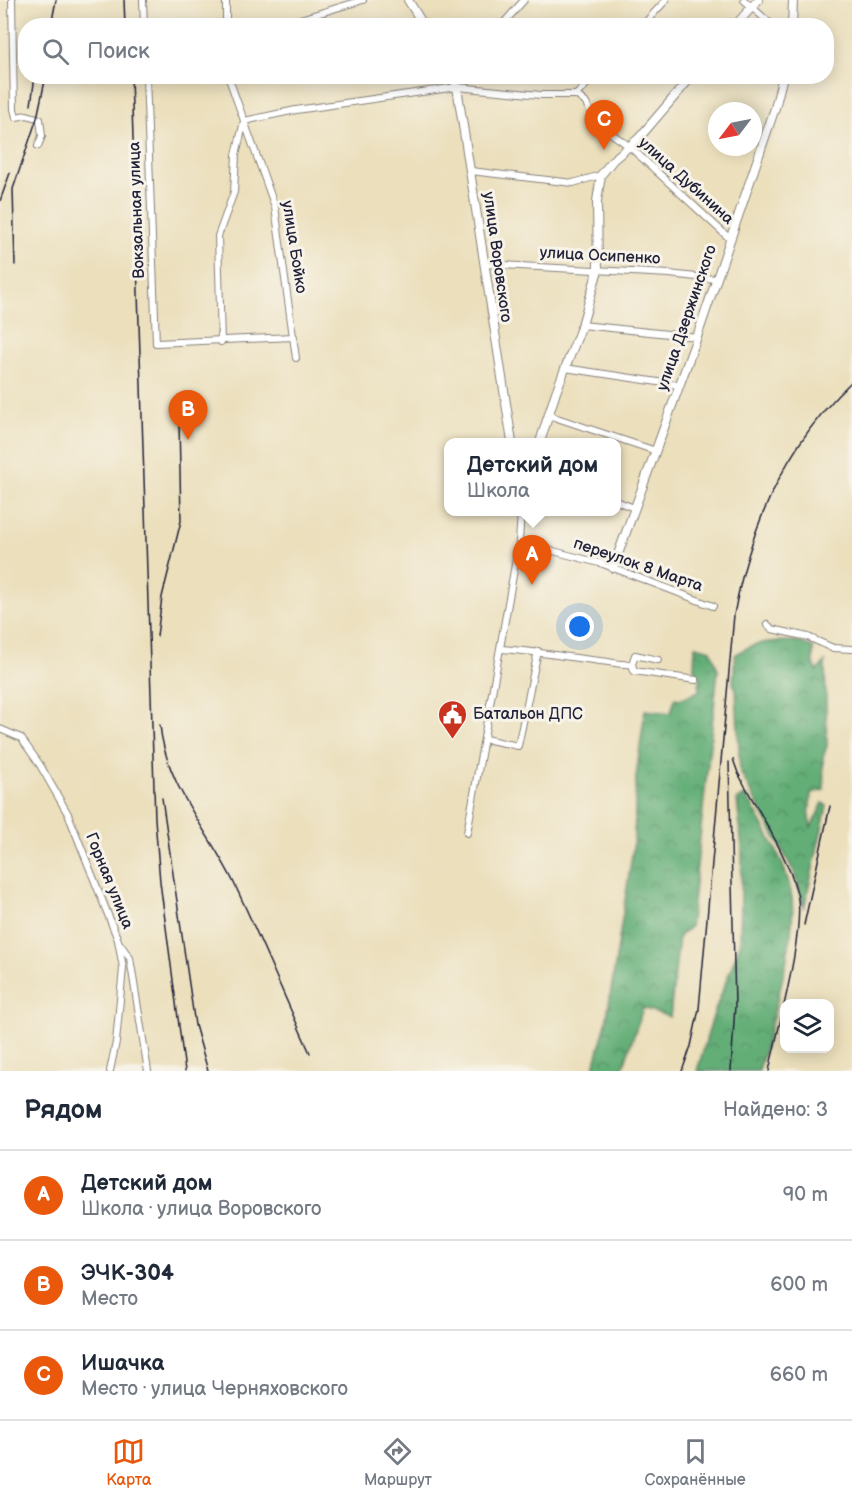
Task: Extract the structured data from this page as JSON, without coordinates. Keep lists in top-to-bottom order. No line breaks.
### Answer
{"streets":{"street":["улица Дубинина","Вокзальная улица","улица Бойко","улица Осипенко","улица Воровского","улица Дзержинского","переулок 8 Марта","Горная улица"]},"crossings":[["улица Дубинина","улица Дзержинского"],["улица Осипенко","улица Воровского"],["улица Осипенко","улица Дзержинского"],["улица Дзержинского","переулок 8 Марта"]],"places":{"public building":["Батальон ДПС"]},"north":"bottom left","page":{"search":"Поиск","pins":["C","B","A"],"popup":["Детский дом","Школа"],"heading":["Рядом","Найдено: 3"],"list":[{"mark":"A","name":"Детский дом","note":"Школа · улица Воровского","value":"90 m"},{"mark":"B","name":"ЭЧК-304","note":"Место","value":"600 m"},{"mark":"C","name":"Ишачка","note":"Место · улица Черняховского","value":"660 m"}],"nav":["Карта","Маршрут","Сохранённые"]}}
